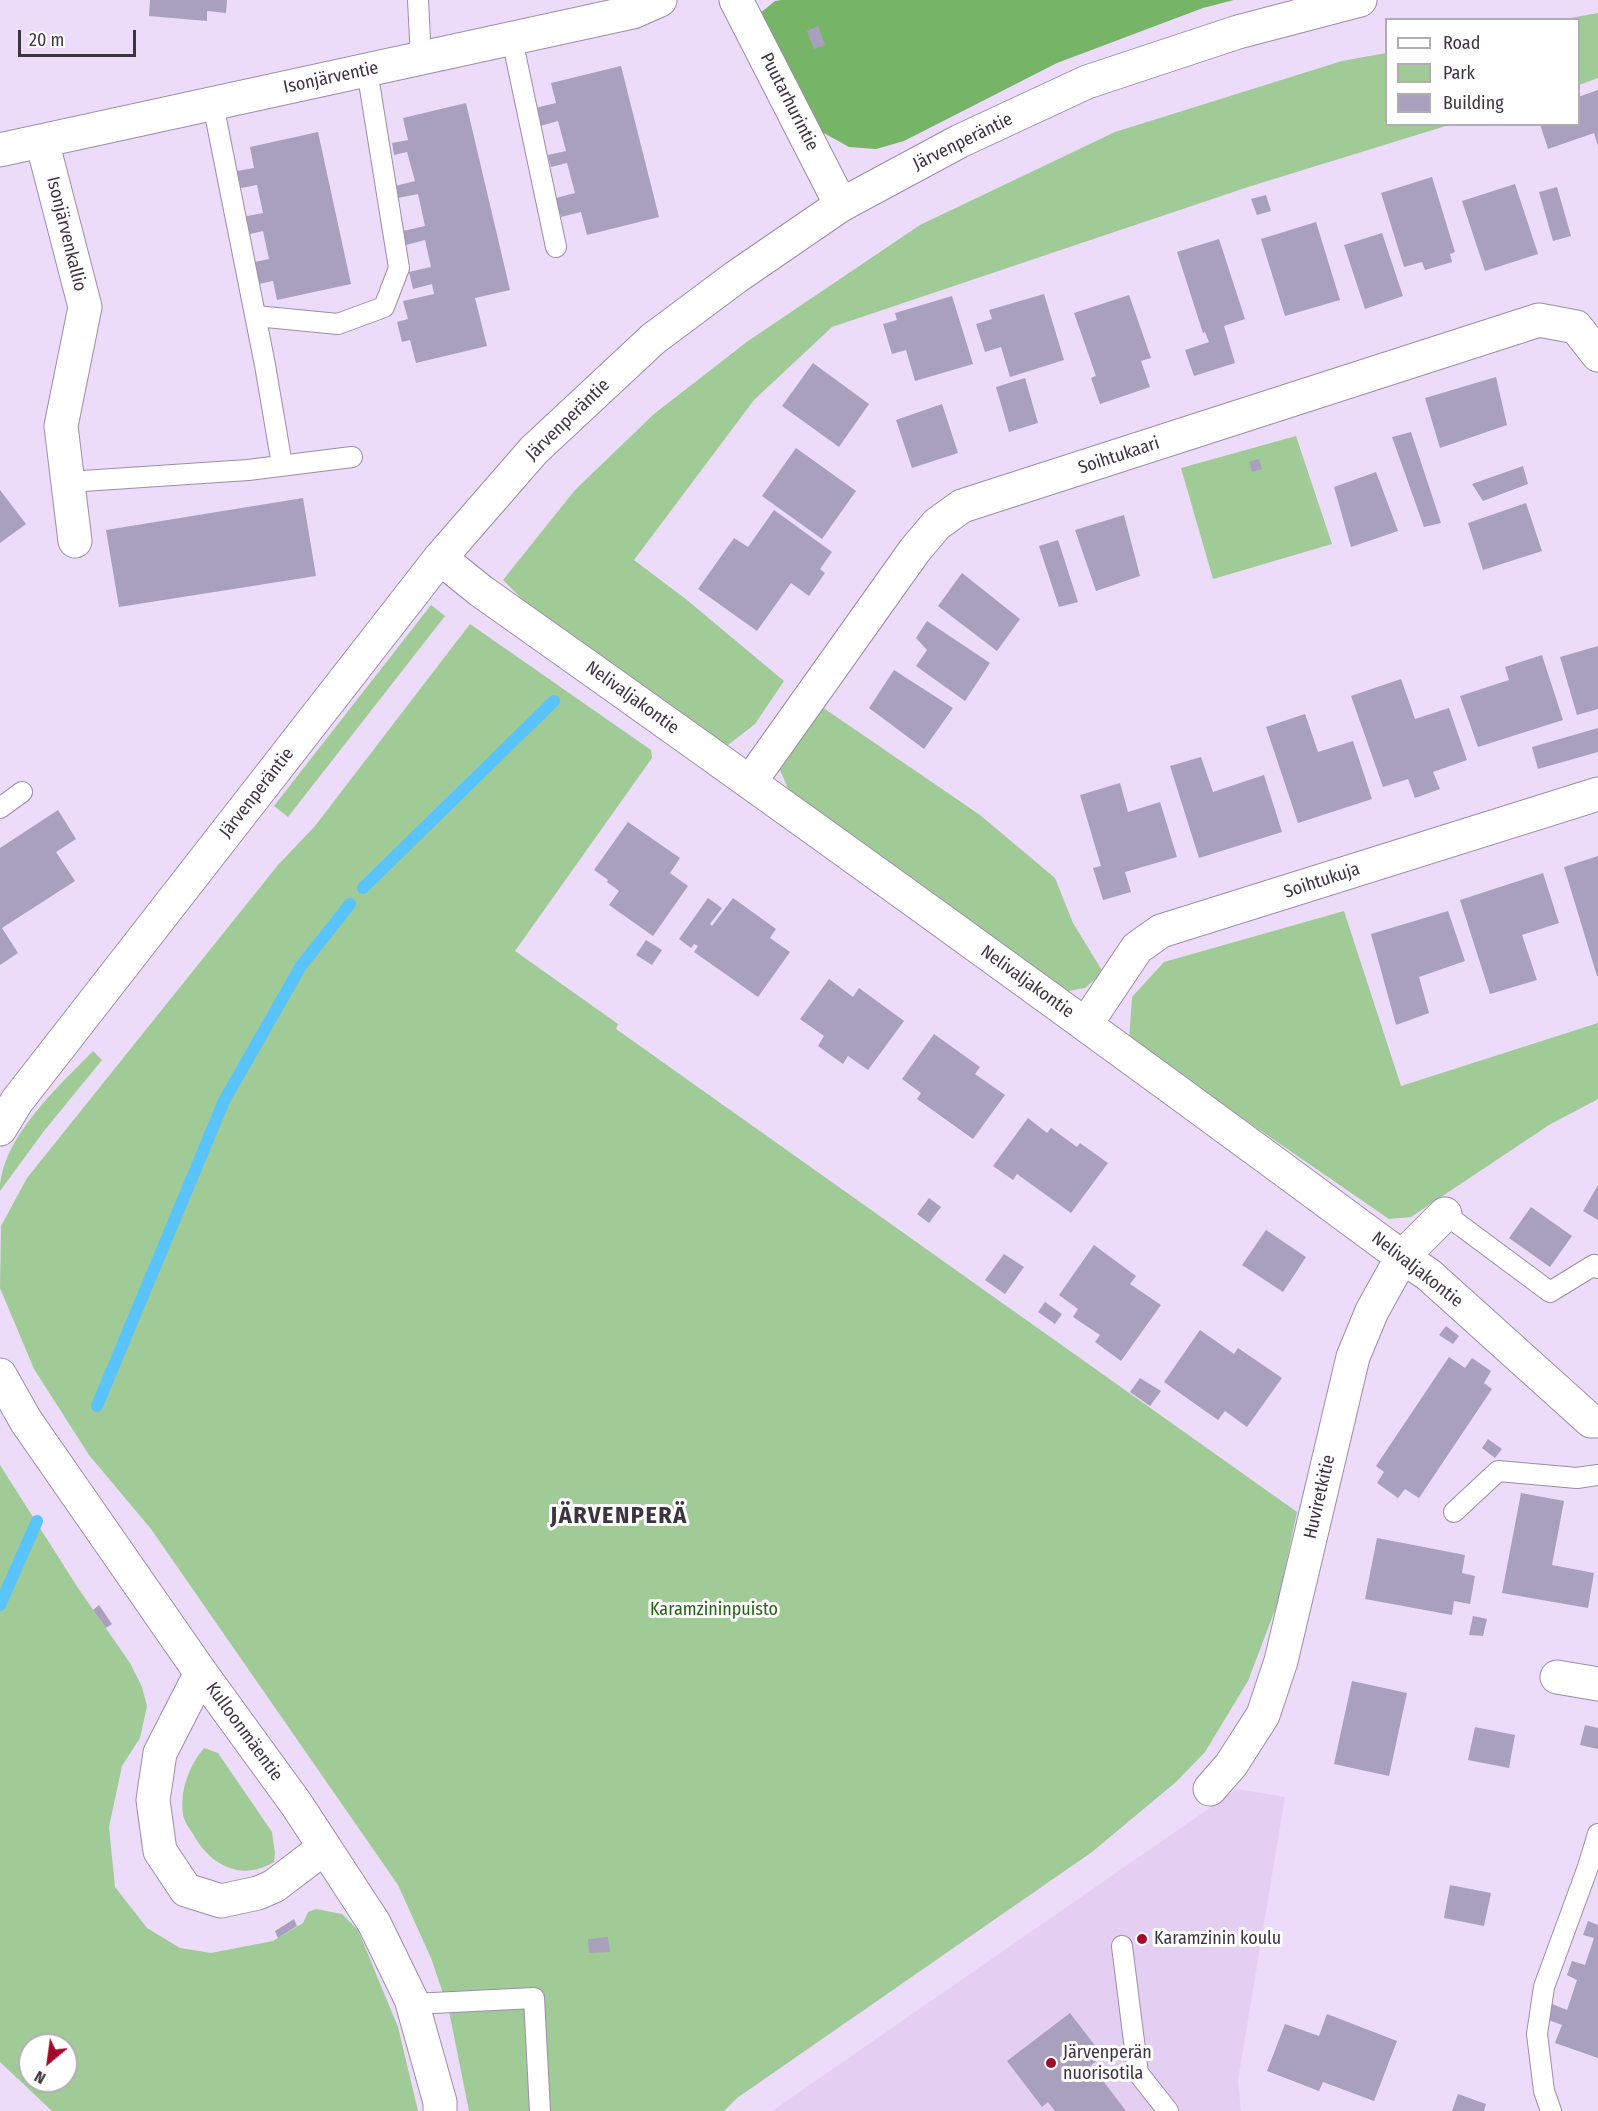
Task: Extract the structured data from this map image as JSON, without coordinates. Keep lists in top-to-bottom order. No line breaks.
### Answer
{"streets":{"street":["Isonjärventie","Puutarhurintie","Järvenperäntie","Isonjärvenkallio","Soihtukaari","Nelivaljakontie","Soihtukuja","Huviretkitie","Kulloonmäentie"]},"crossings":[["Isonjärventie","Isonjärvenkallio"],["Puutarhurintie","Järvenperäntie"],["Järvenperäntie","Nelivaljakontie"],["Soihtukaari","Nelivaljakontie"],["Nelivaljakontie","Soihtukuja"],["Nelivaljakontie","Huviretkitie"]],"districts":["JÄRVENPERÄ"],"parks":["Karamzininpuisto"],"places":["Karamzinin koulu","Järvenperän nuorisotila"],"legend":["Road","Park","Building"],"scale_bar":"20 m","north":"bottom left"}
